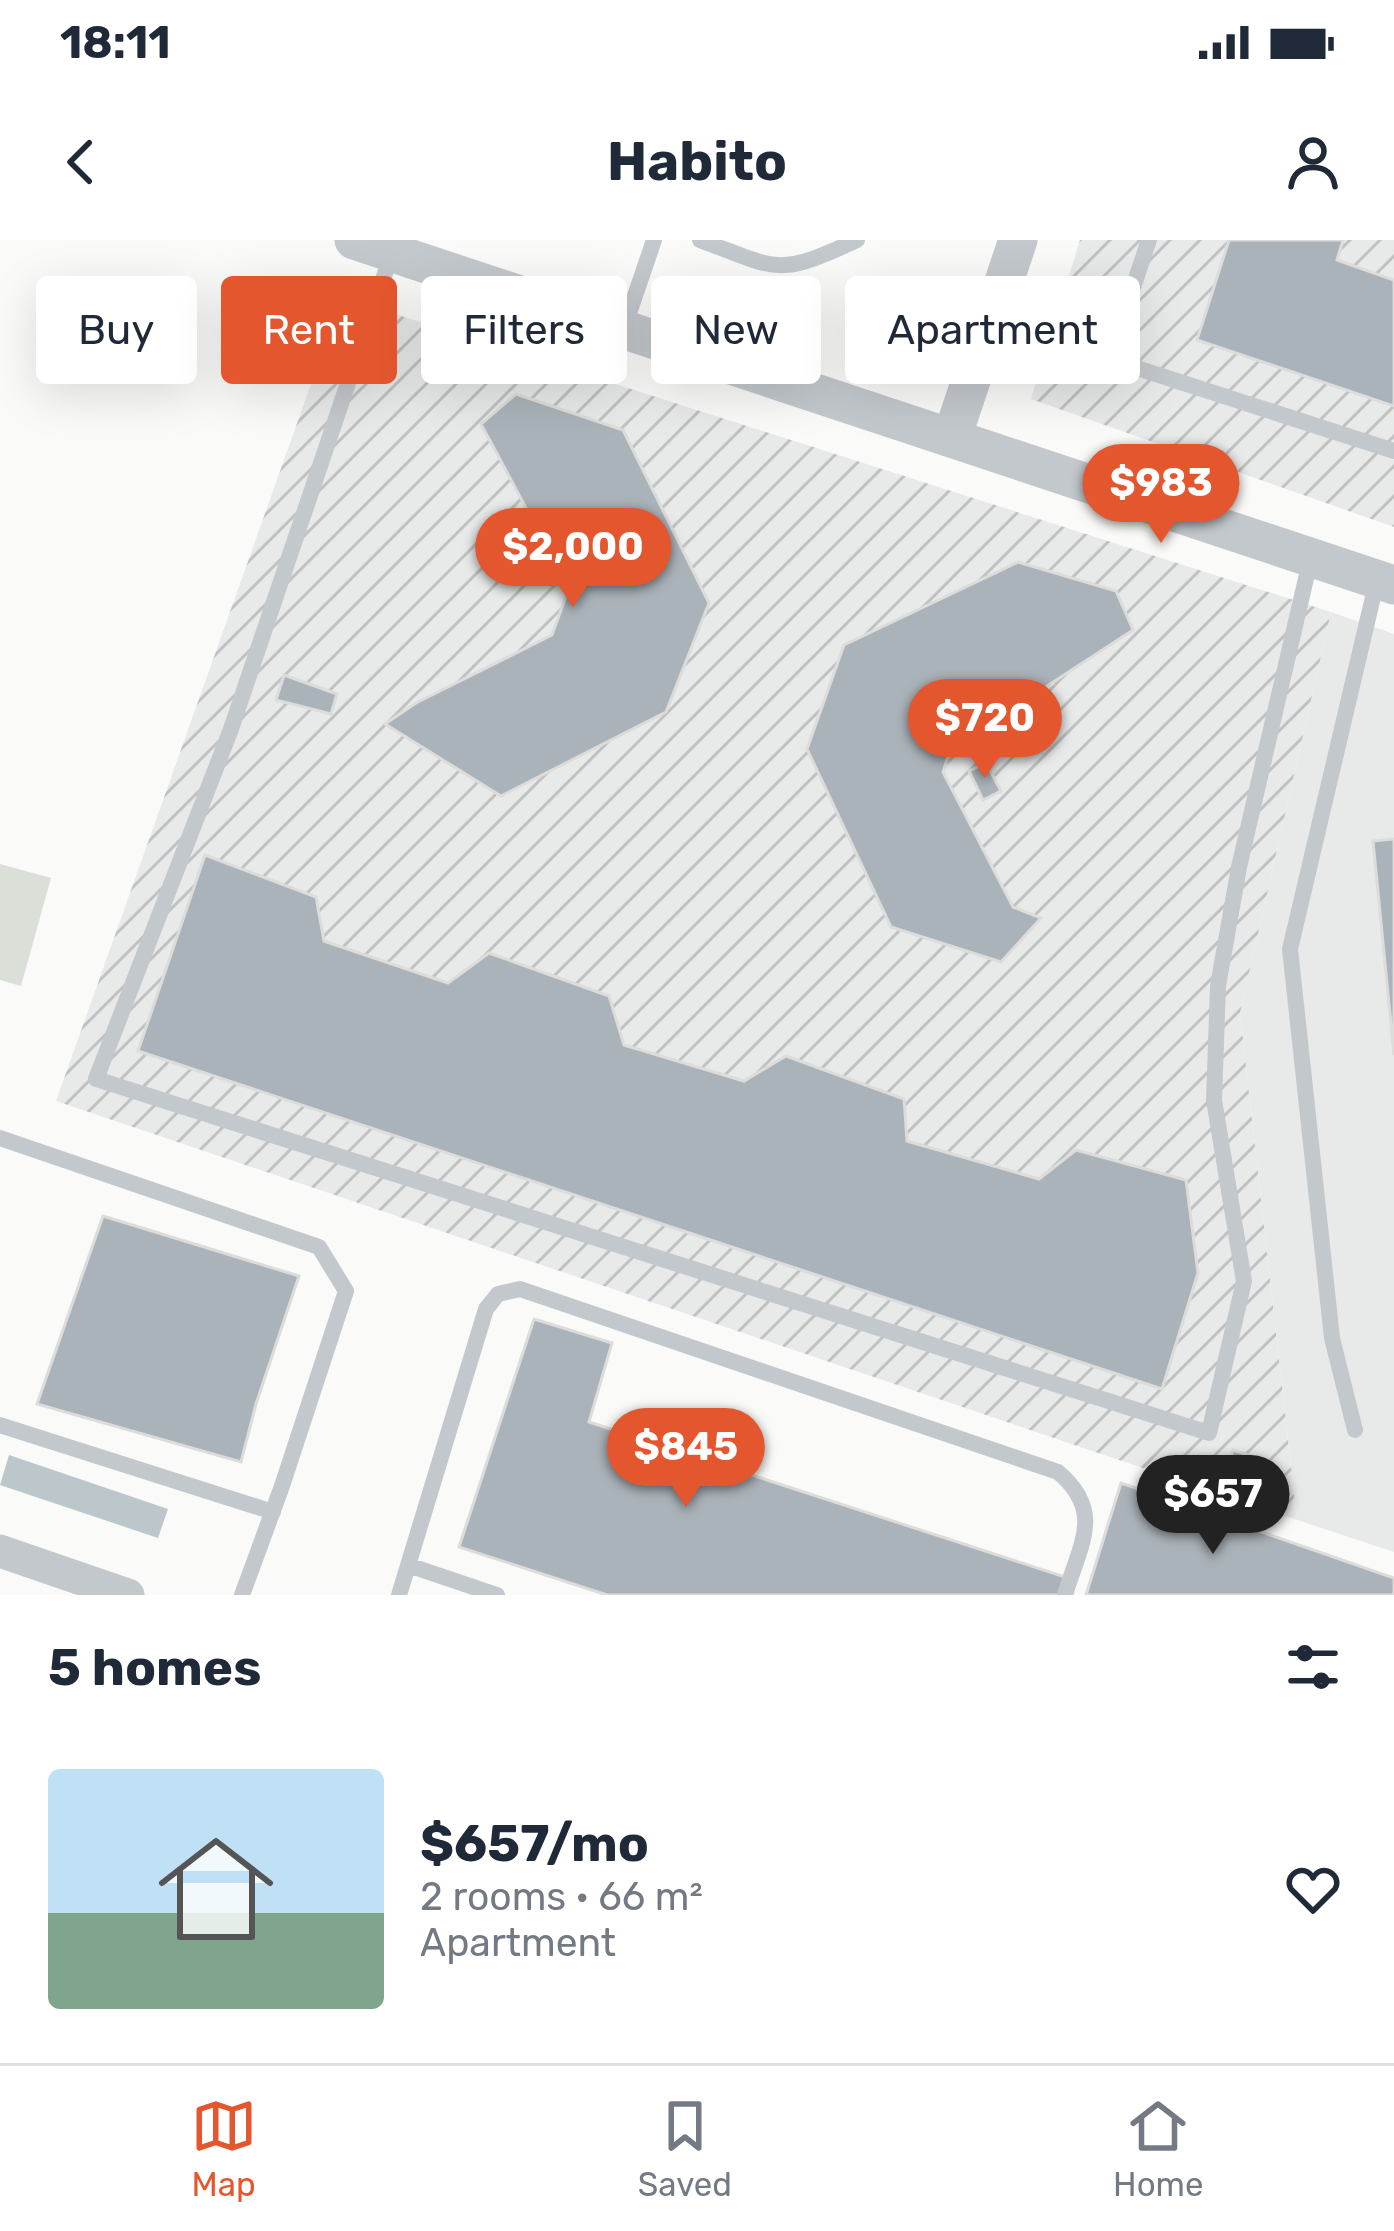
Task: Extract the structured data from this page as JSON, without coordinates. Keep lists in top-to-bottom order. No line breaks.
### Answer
{"page":{"status":"18:11","header":"Habito","chip":["Buy","Rent","Filters","New","Apartment"],"price":["$983","$2,000","$720","$845","$657"],"heading":"5 homes","list":[{"name":"$657/mo","note":"2 rooms · 66 m² · Apartment"}],"tabs":["Map","Saved","Home"]}}
